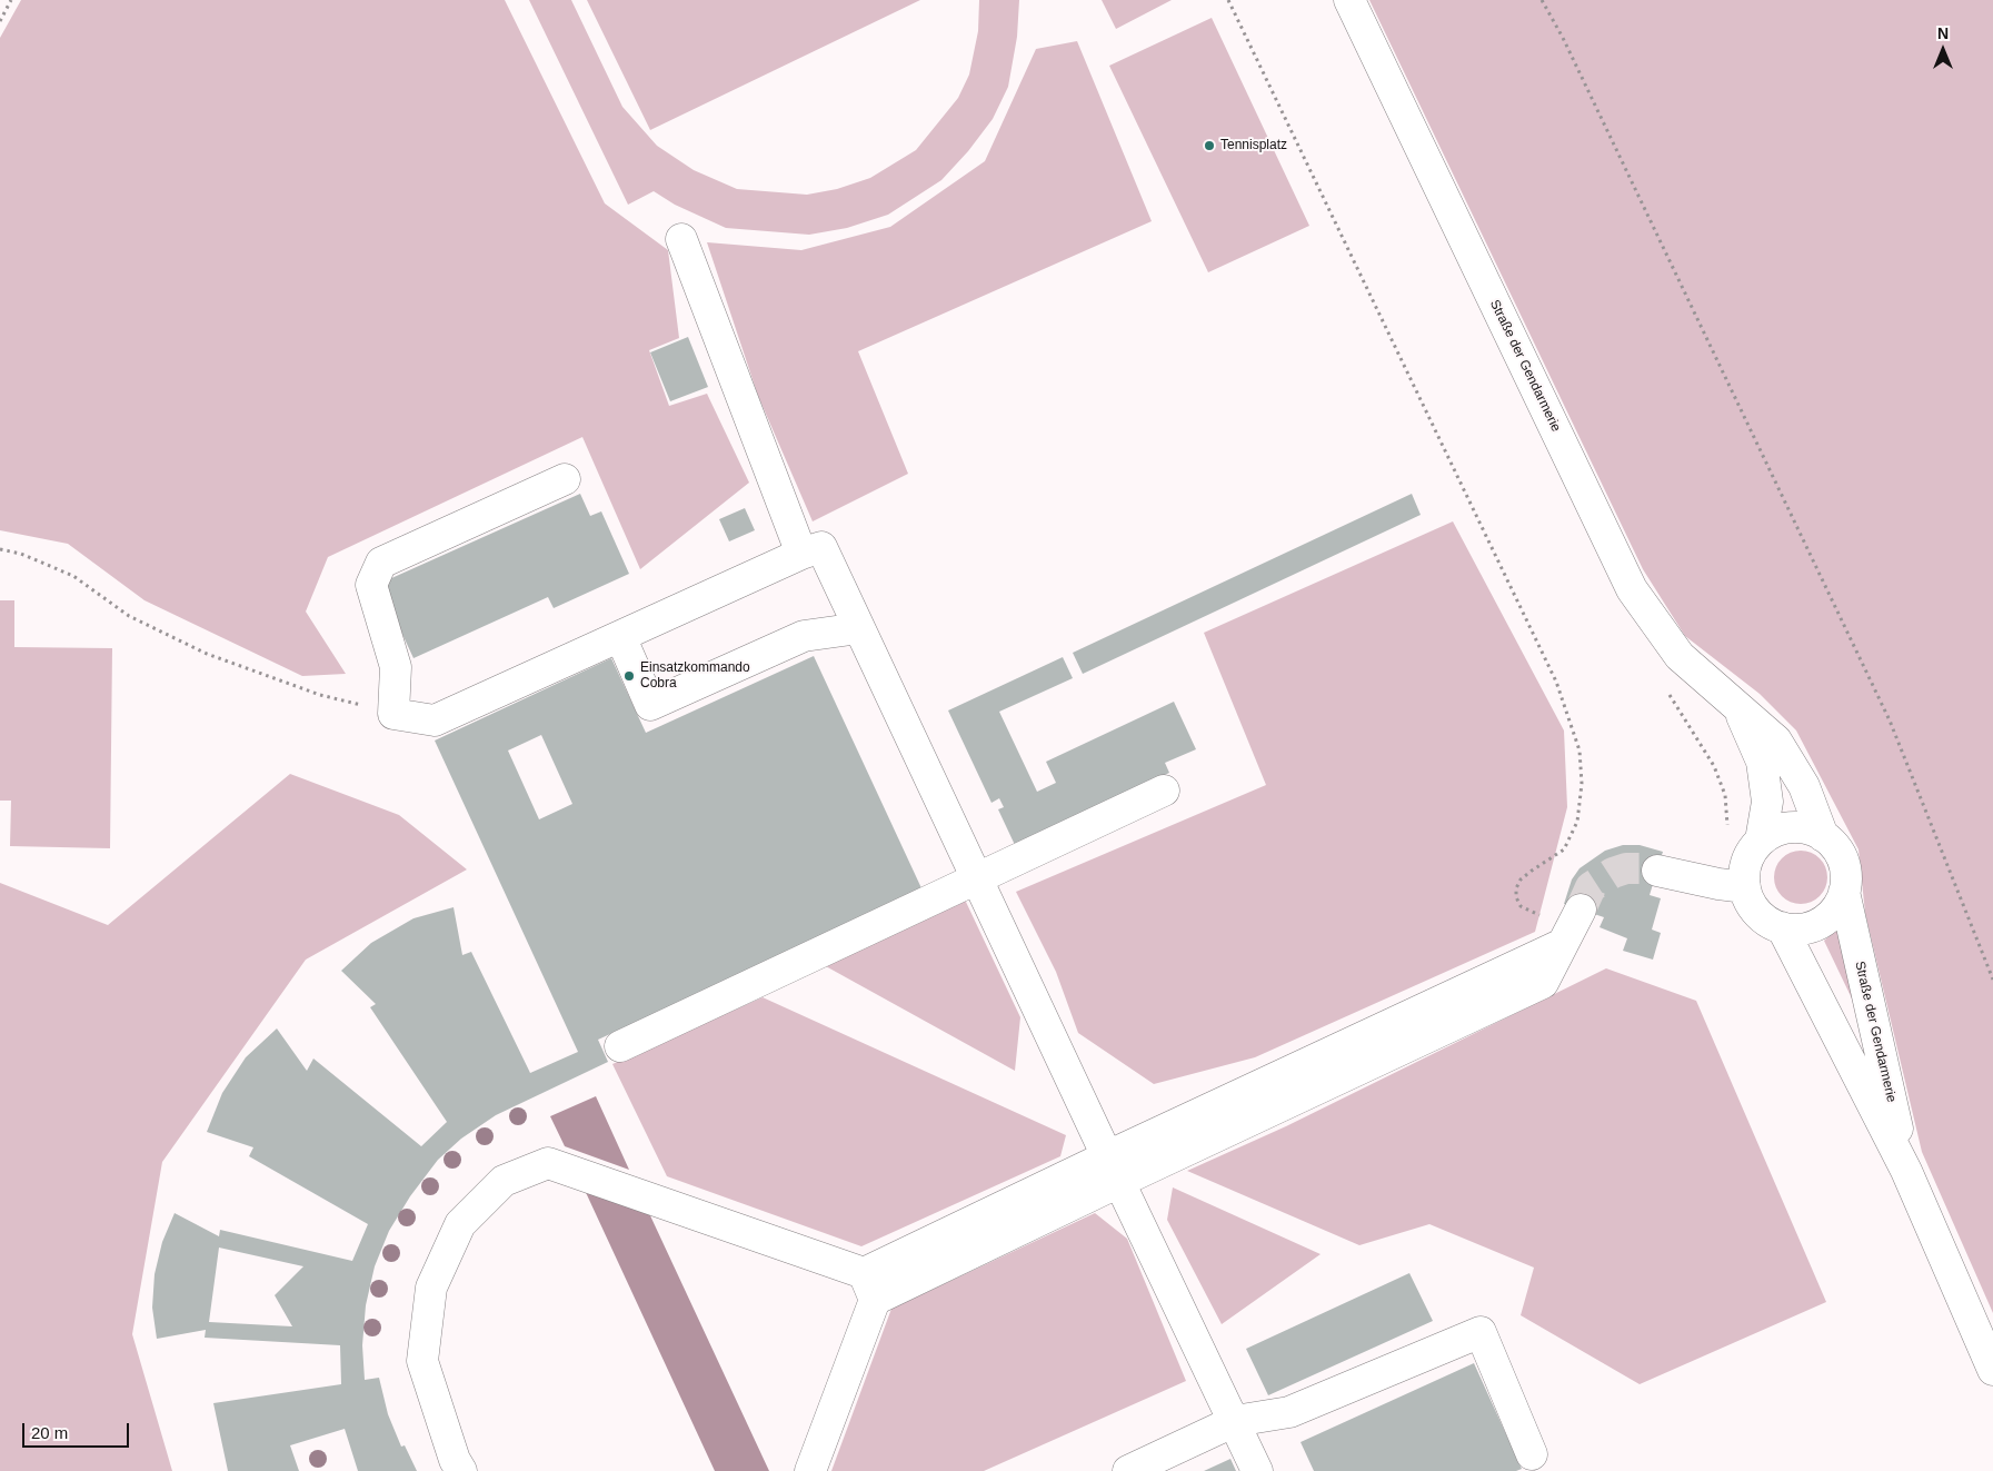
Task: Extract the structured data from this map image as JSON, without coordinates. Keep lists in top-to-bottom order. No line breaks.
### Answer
{"streets":{"street":["Straße der Gendarmerie"]},"places":["Tennisplatz","Einsatzkommando Cobra"],"scale_bar":"20 m","north":"top"}
